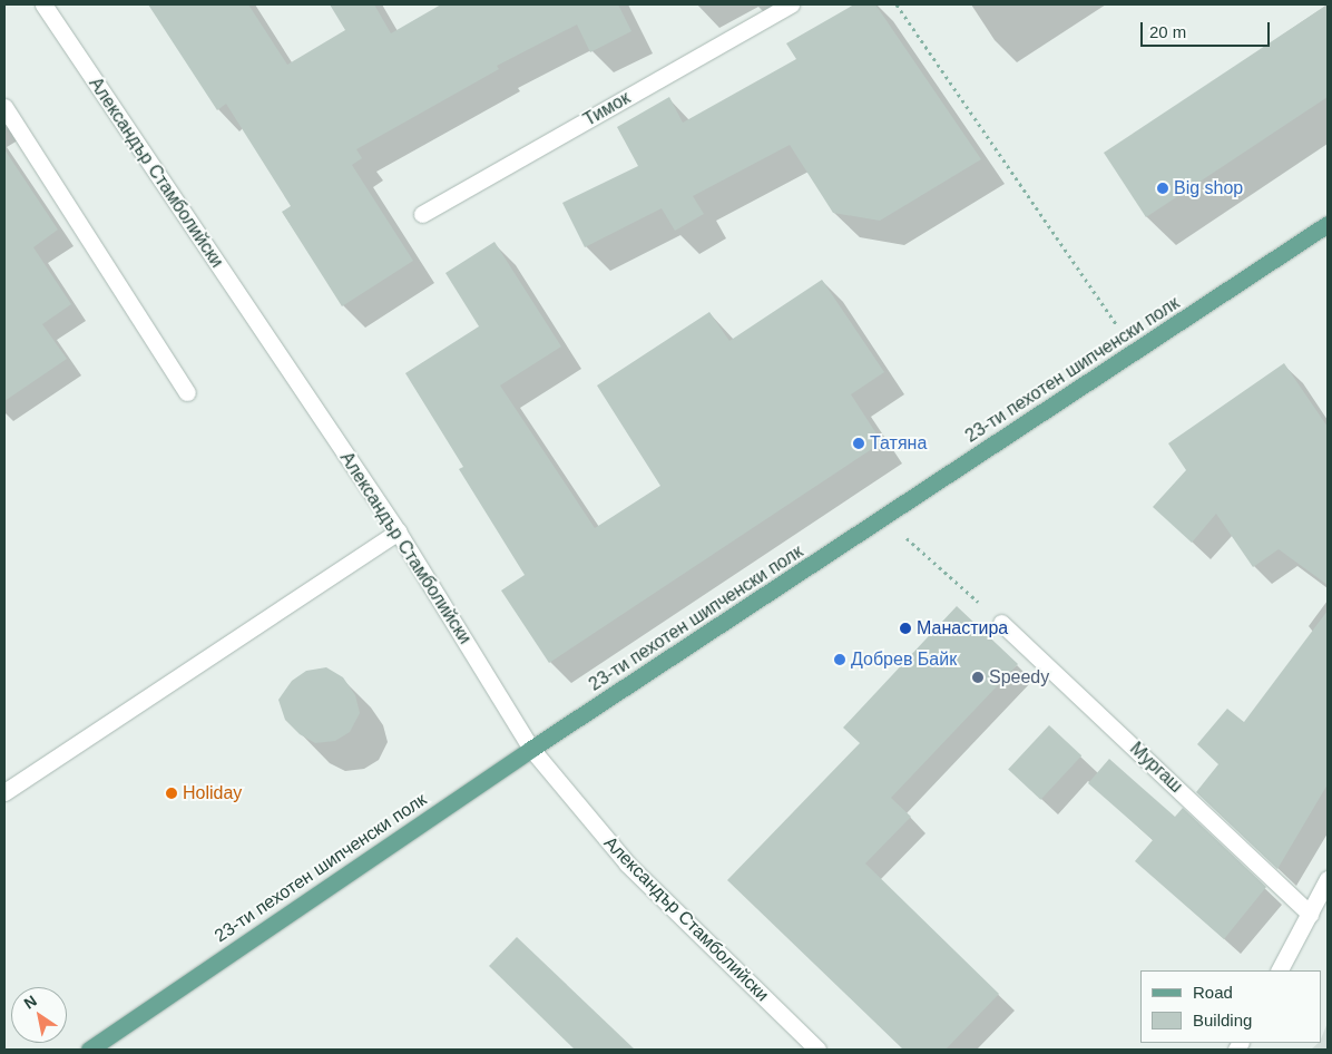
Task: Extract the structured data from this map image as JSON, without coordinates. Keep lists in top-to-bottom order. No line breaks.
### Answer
{"streets":{"main road":["23-ти пехотен шипченски полк"],"street":["Тимок","Александър Стамболийски","Мургаш"]},"crossings":[["Александър Стамболийски","23-ти пехотен шипченски полк"]],"places":["Big shop","Татяна","Манастира","Добрев Байк","Speedy","Holiday"],"legend":["Road","Building"],"scale_bar":"20 m","north":"top left"}
